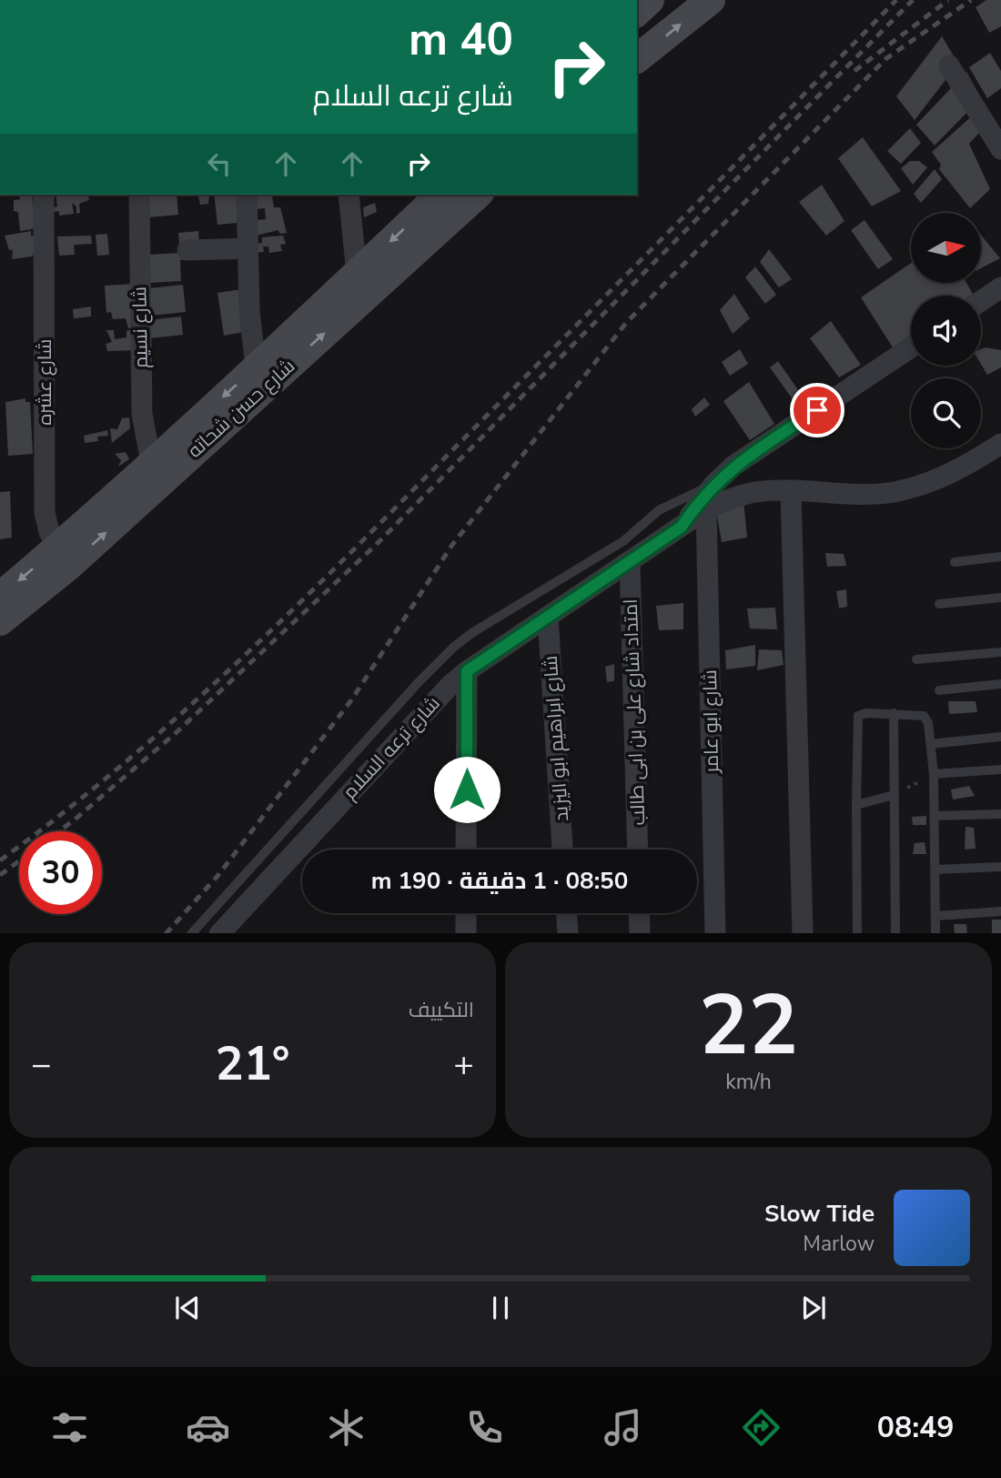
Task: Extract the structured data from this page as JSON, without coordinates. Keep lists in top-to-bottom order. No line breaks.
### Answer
{"streets":{"main road":["شارع حسن شحاته"],"street":["شارع نسيم","شارع عشره","امتداد شارع على بن ابى طالب","شارع ابو عامر","شارع ابراهيم ابو اليزيد","شارع ترعه السلام"]},"crossings":[["شارع نسيم","شارع حسن شحاته"],["شارع عشره","شارع حسن شحاته"],["امتداد شارع على بن ابى طالب","شارع ترعه السلام"],["شارع ابو عامر","شارع ترعه السلام"],["شارع ابراهيم ابو اليزيد","شارع ترعه السلام"]],"north":"right","page":{"turn":["40 m","شارع ترعه السلام"],"limit":"30","trip":"08:50 · 1 دقيقة · 190 m","tile":[["22","km/h"],"التكييف"],"heat":["−","21°","+"],"song":["Slow Tide","Marlow"],"tabs":"08:49"}}
